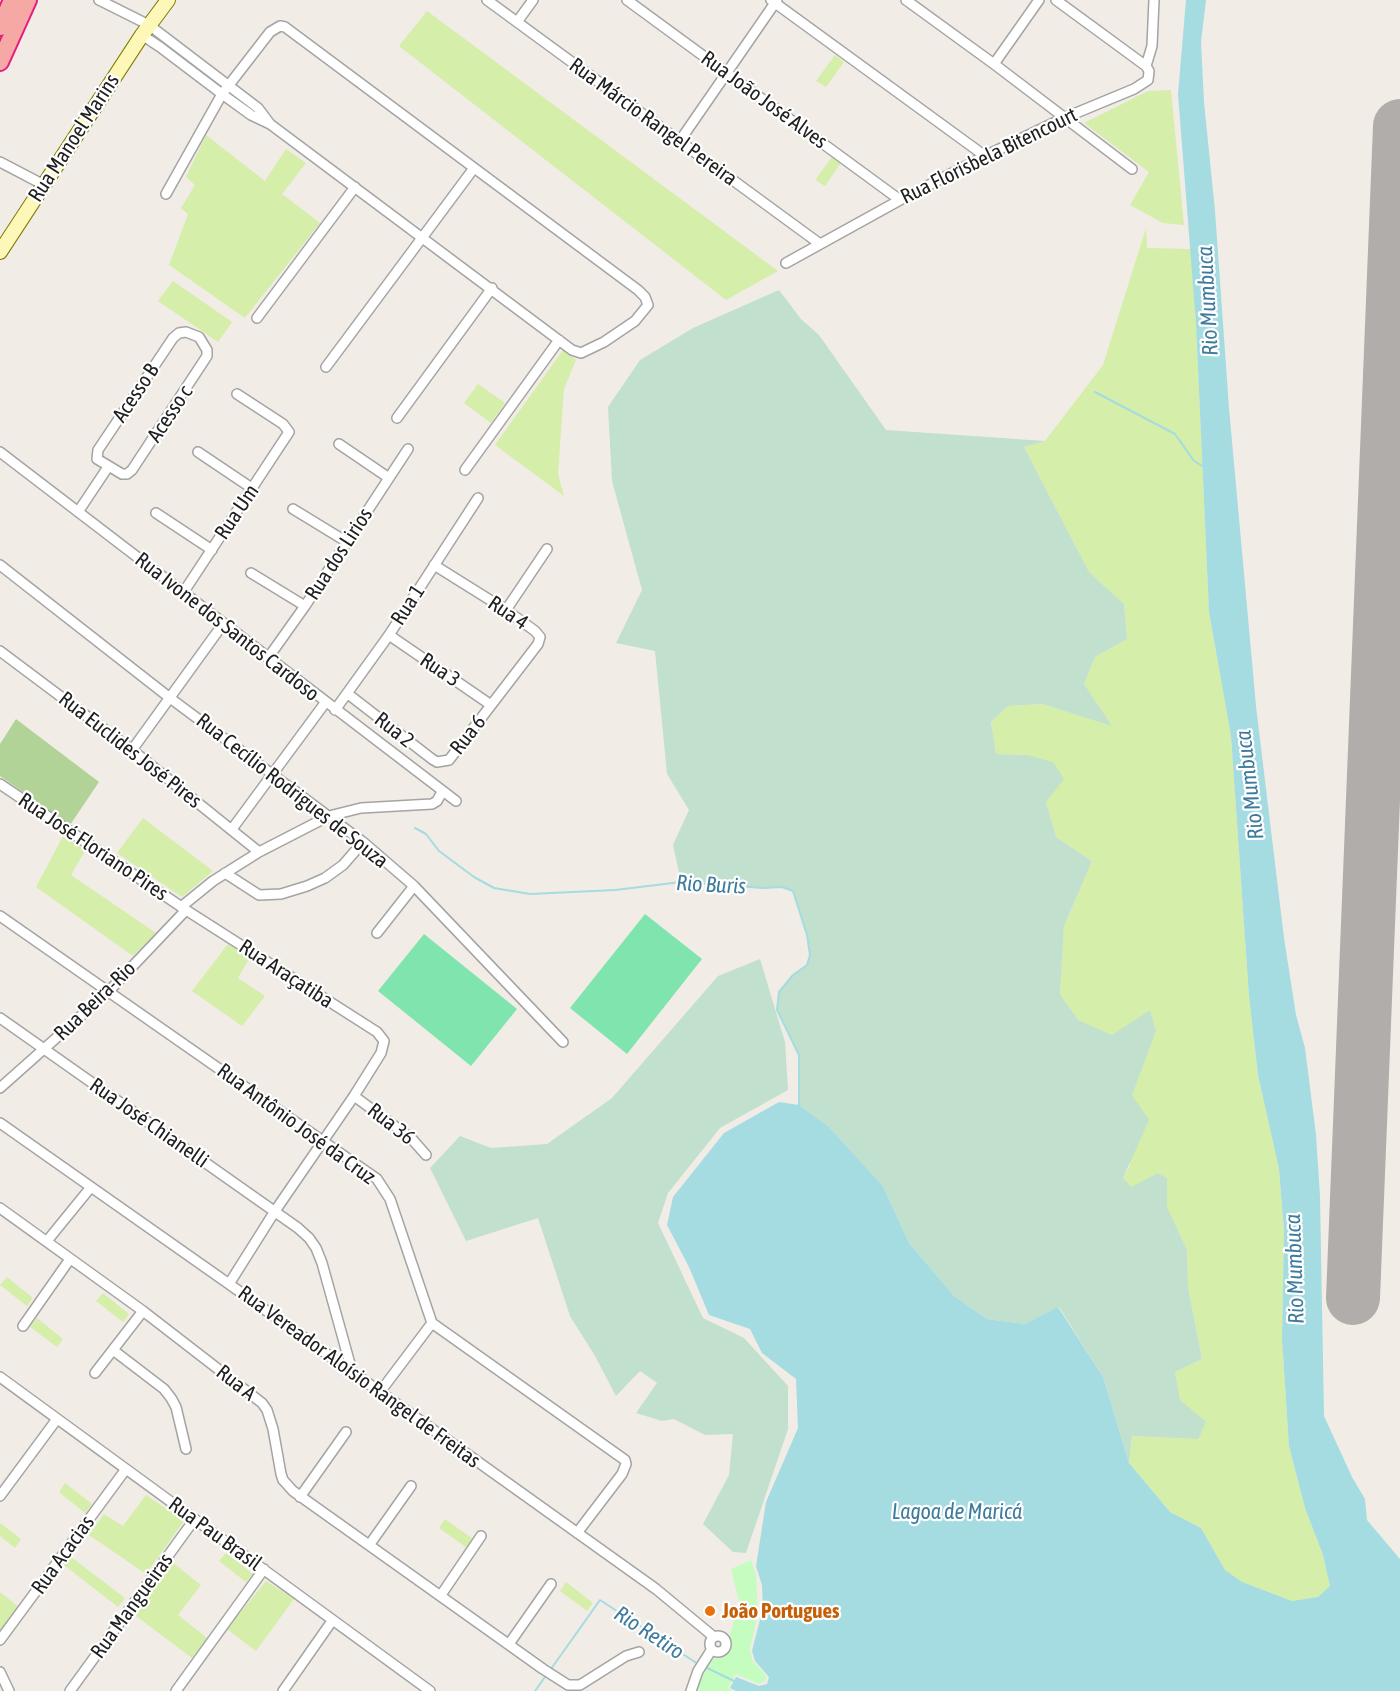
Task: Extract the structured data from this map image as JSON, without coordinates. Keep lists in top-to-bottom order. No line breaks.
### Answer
{"streets":{"main road":["Rua Manoel Marins"],"street":["Rua João José Alves","Rua Márcio Rangel Pereira","Rua Florisbela Bitencourt","Acesso B","Acesso c","Rua Um","Rua dos Lirios","Rua 1","Rua 4","Rua Ivone dos Santos Cardoso","Rua 3","Rua 2","Rua 6","Rua Euclides José Pires","Rua Cecílio Rodrigues de Souza","Rua José Floriano Pires","Rua Araçatiba","Rua Beira-Rio","Rua José Chianelli","Rua Antônio José da Cruz","Rua 36","Rua Vereador Aloísio Rangel de Freitas","Rua A","Rua Pau Brasil","Rua Acacias","Rua Mangueiras"]},"crossings":[["Rua João José Alves","Rua Florisbela Bitencourt"],["Rua Márcio Rangel Pereira","Rua Florisbela Bitencourt"],["Acesso B","Acesso c"],["Rua Um","Rua Ivone dos Santos Cardoso"],["Rua dos Lirios","Rua Ivone dos Santos Cardoso"],["Rua 1","Rua 4"],["Rua 1","Rua Ivone dos Santos Cardoso"],["Rua 1","Rua 3"],["Rua 1","Rua 2"],["Rua 4","Rua 3"],["Rua 4","Rua 6"],["Rua 3","Rua 6"],["Rua 2","Rua 6"],["Rua José Floriano Pires","Rua Araçatiba"],["Rua José Floriano Pires","Rua Beira-Rio"],["Rua Araçatiba","Rua Beira-Rio"],["Rua Araçatiba","Rua 36"],["Rua Beira-Rio","Rua José Chianelli"],["Rua Beira-Rio","Rua Antônio José da Cruz"],["Rua José Chianelli","Rua Vereador Aloísio Rangel de Freitas"],["Rua Pau Brasil","Rua Acacias"],["Rua Pau Brasil","Rua Mangueiras"]],"water":["Rio Mumbuca","Rio Buris","Lagoa de Maricá","Rio Retiro"],"places":["João Portugues"]}
